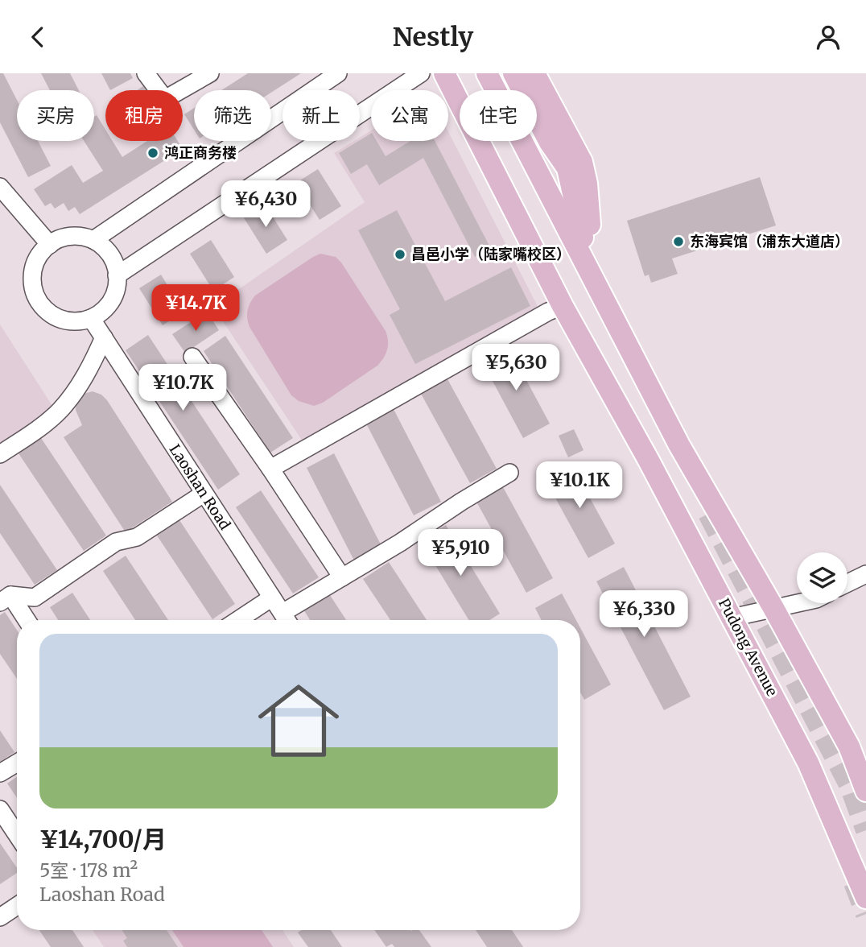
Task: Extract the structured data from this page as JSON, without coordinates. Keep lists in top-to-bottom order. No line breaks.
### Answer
{"streets":{"main road":["Pudong Avenue"],"street":["Laoshan Road"]},"places":["鸿正商务楼","东海宾馆（浦东大道店）","昌邑小学（陆家嘴校区）"],"page":{"header":"Nestly","chip":["买房","租房","筛选","新上","公寓","住宅"],"price":["¥6,430","¥14.7K","¥5,630","¥10.7K","¥10.1K","¥5,910","¥6,330"],"list":[{"name":"¥14,700/月","note":"5室 · 178 m² · Laoshan Road"}]}}
